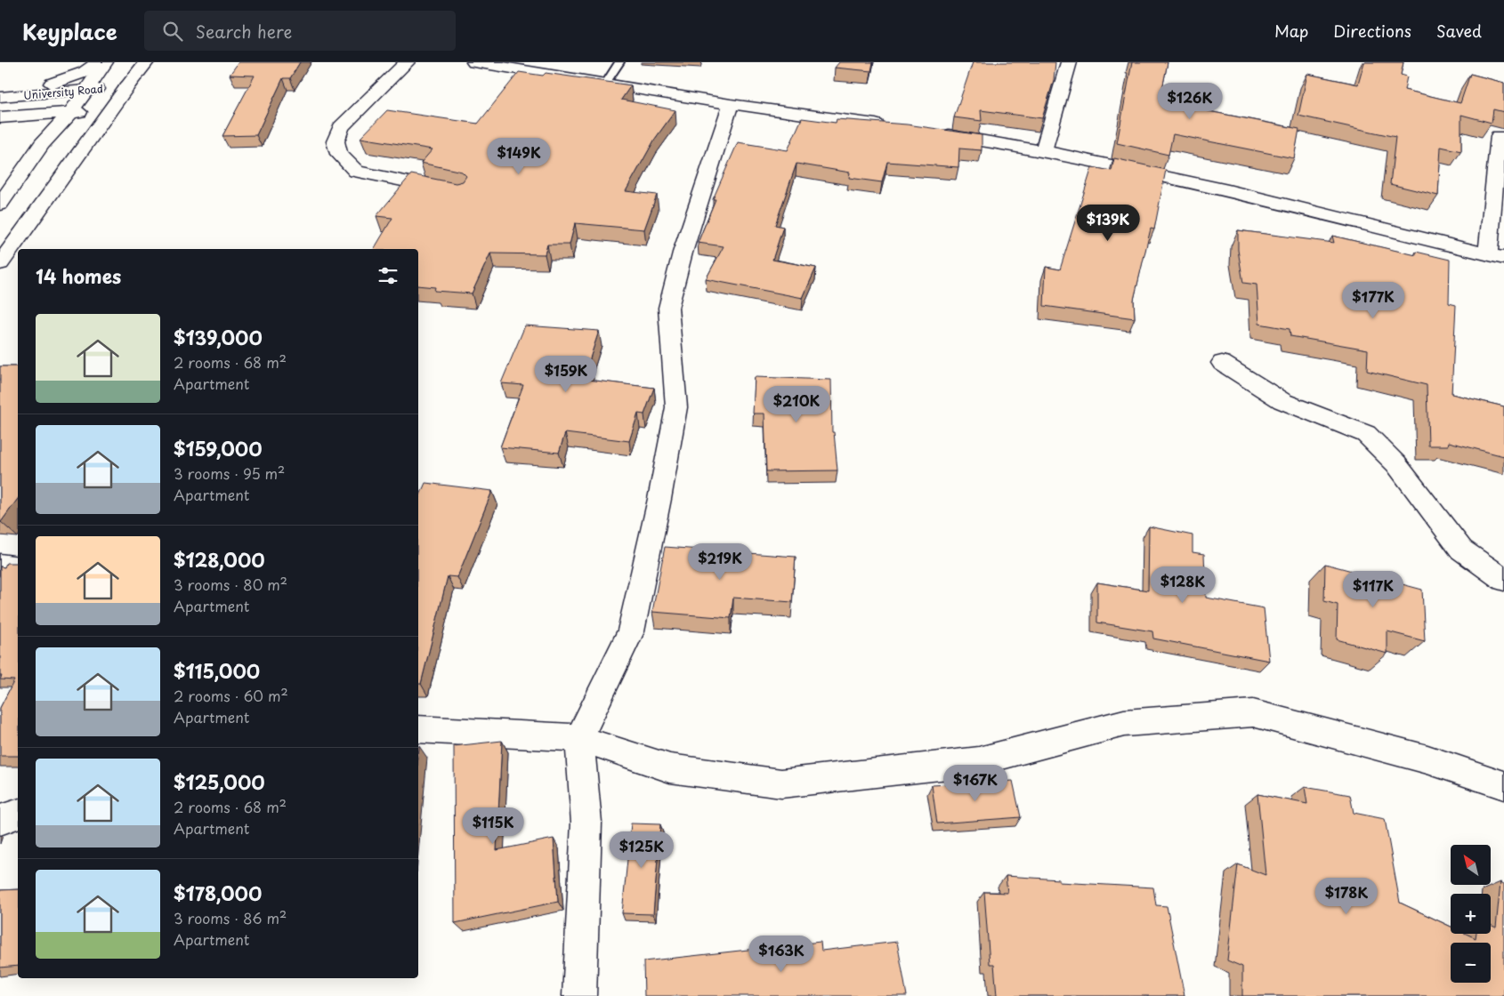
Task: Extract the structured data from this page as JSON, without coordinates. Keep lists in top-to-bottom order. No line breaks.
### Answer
{"streets":{"main road":["University Road"]},"north":"top left","page":{"header":"Keyplace","search":"Search here","nav":["Map","Directions","Saved"],"price":["$126K","$149K","$139K","$177K","$159K","$210K","$219K","$128K","$117K","$167K","$115K","$125K","$178K","$163K"],"heading":"14 homes","list":[{"name":"$139,000","note":"2 rooms · 68 m² · Apartment"},{"name":"$159,000","note":"3 rooms · 95 m² · Apartment"},{"name":"$128,000","note":"3 rooms · 80 m² · Apartment"},{"name":"$115,000","note":"2 rooms · 60 m² · Apartment"},{"name":"$125,000","note":"2 rooms · 68 m² · Apartment"},{"name":"$178,000","note":"3 rooms · 86 m² · Apartment"}],"map_buttons":["+","−"]}}
